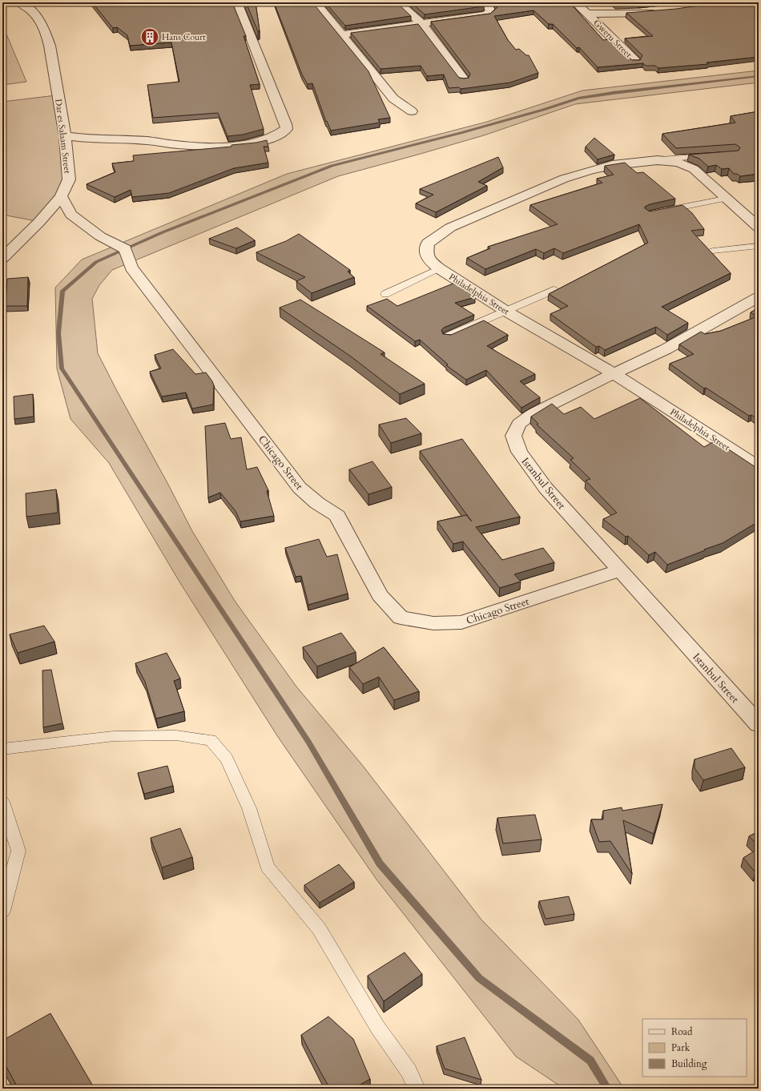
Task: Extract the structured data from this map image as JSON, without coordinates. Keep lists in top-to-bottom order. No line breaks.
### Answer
{"streets":{"street":["Gweru Street","Dar es Salaam Street","Philadelphia Street","Chicago Street","Istanbul Street"]},"crossings":[["Dar es Salaam Street","Chicago Street"],["Philadelphia Street","Istanbul Street"],["Chicago Street","Istanbul Street"]],"places":{"building":["Hans Court"]},"legend":["Road","Park","Building"]}
